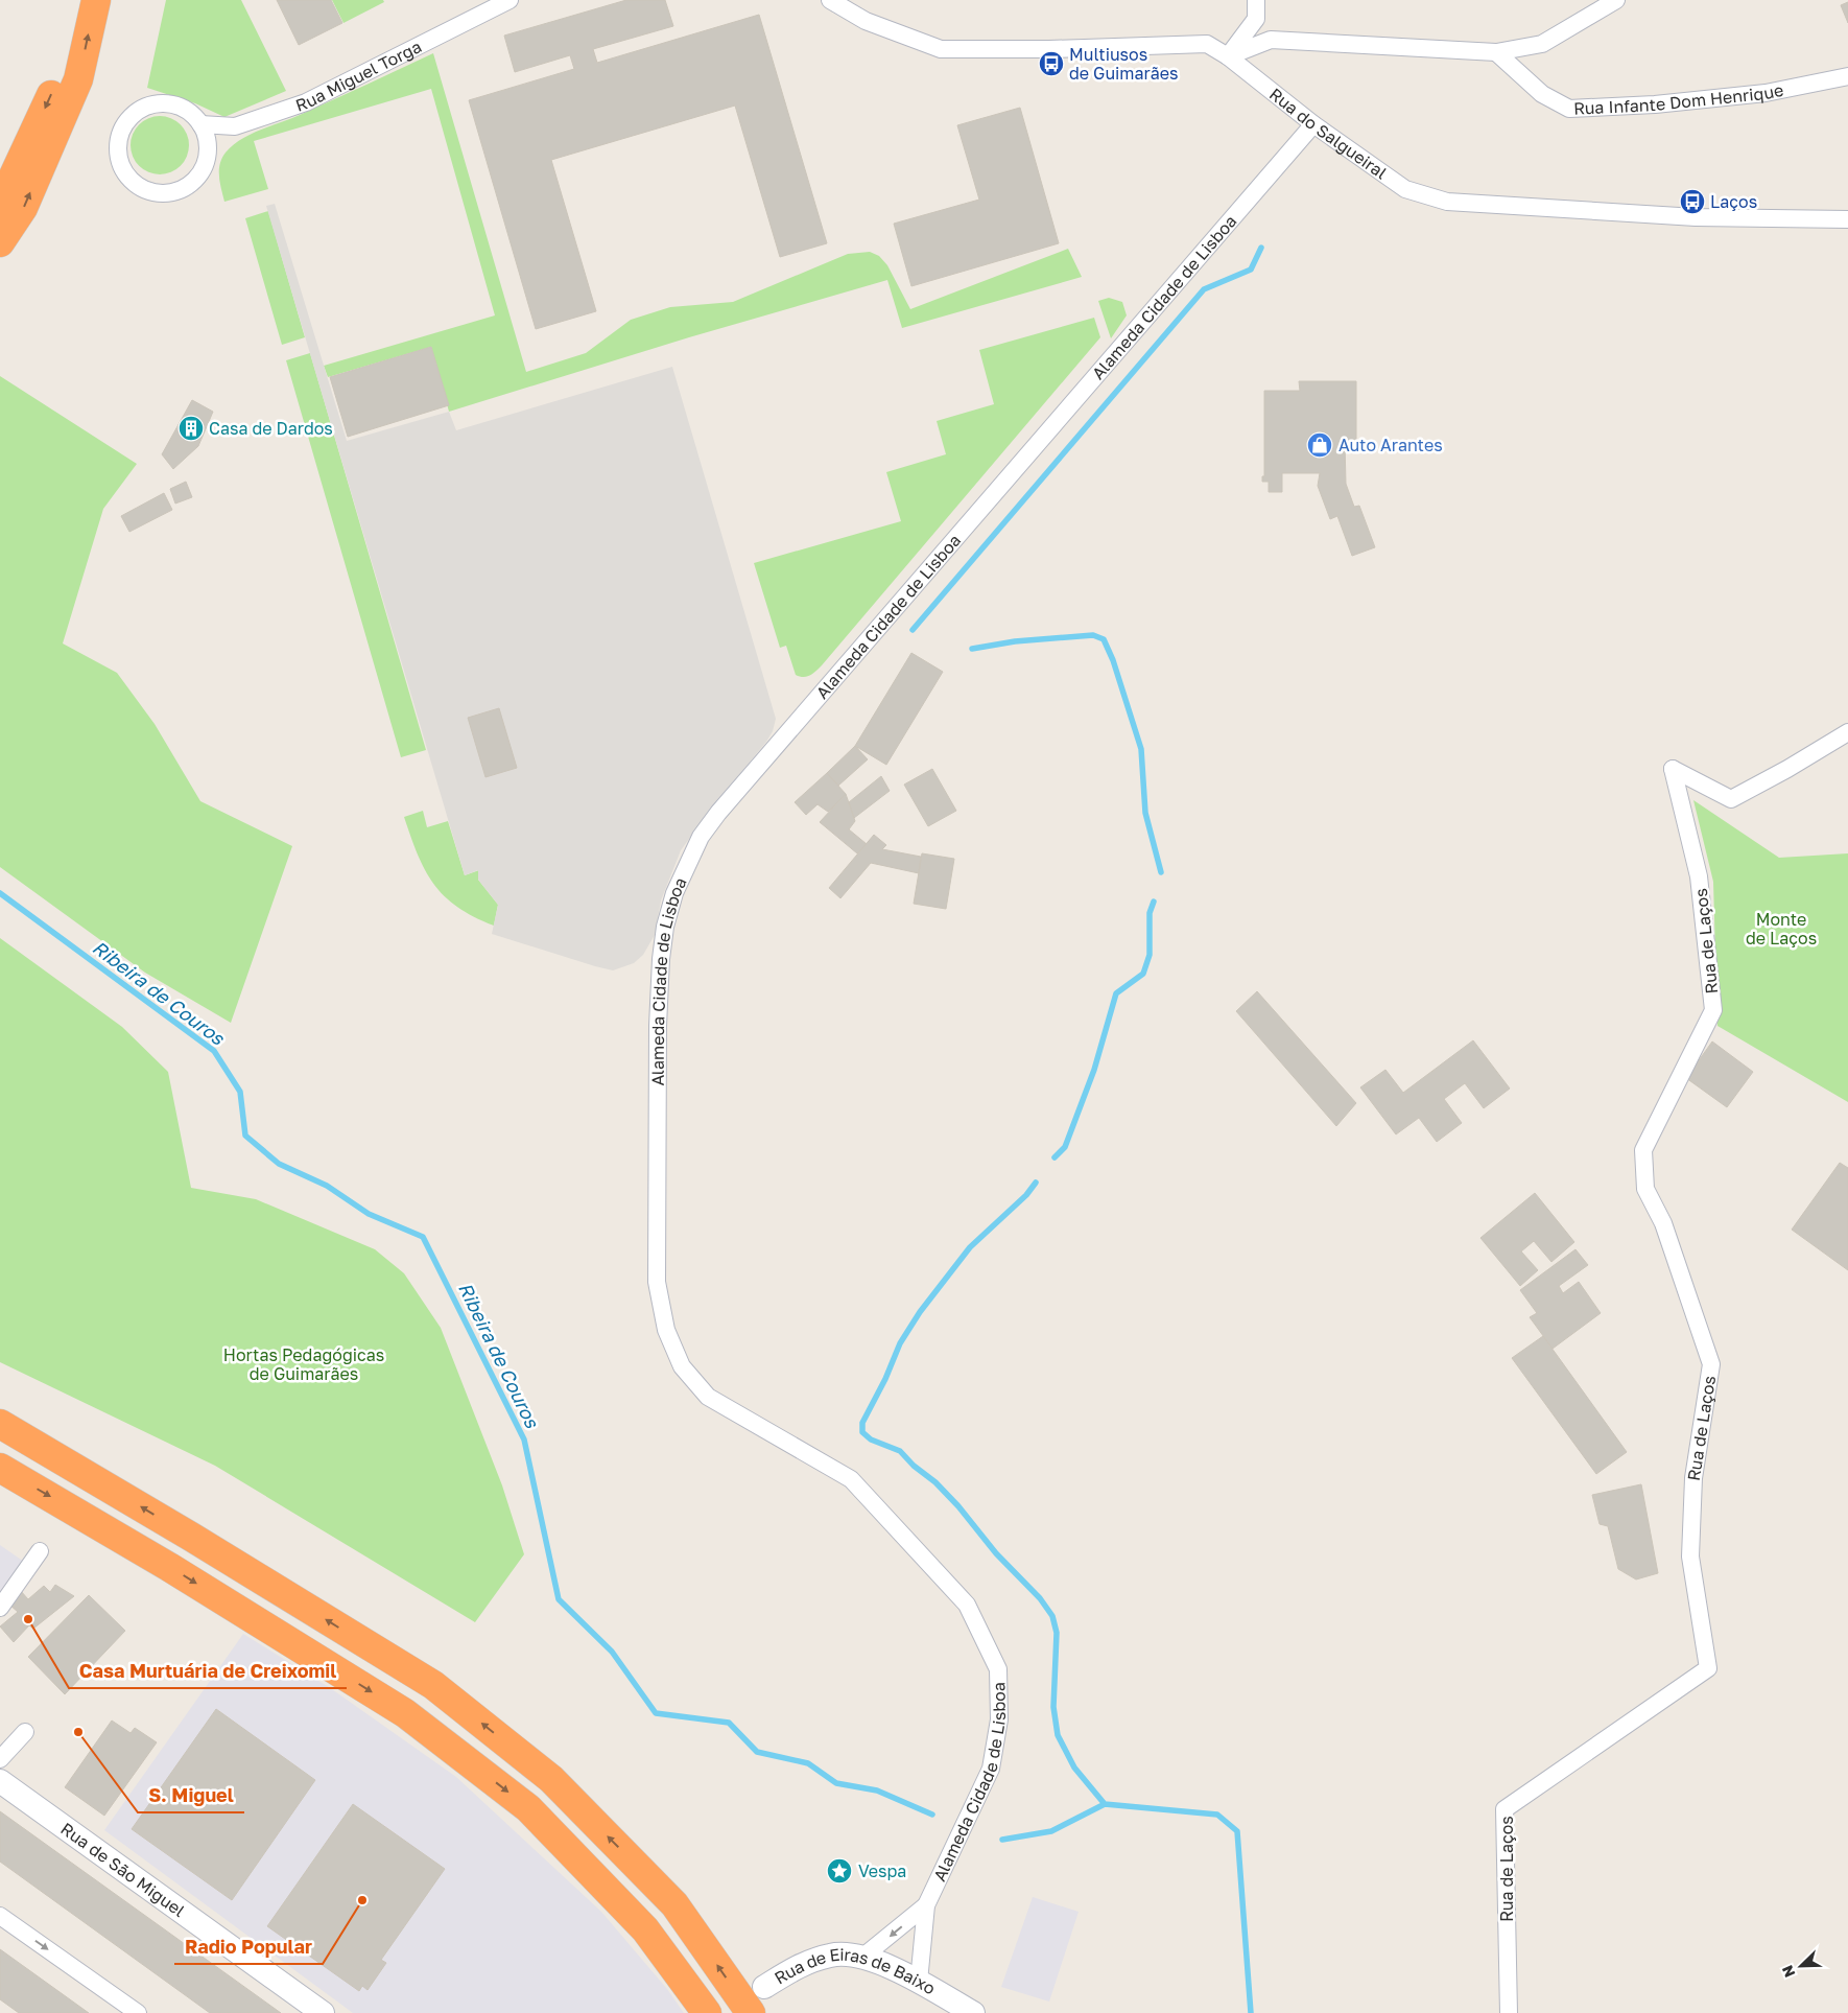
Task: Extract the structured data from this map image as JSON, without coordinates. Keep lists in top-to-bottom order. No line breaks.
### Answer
{"streets":{"main road":["Rua de São Miguel","Rua de Eiras de Baixo"],"street":["Rua Miguel Torga","Rua Infante Dom Henrique","Rua do Salgueiral","Alameda Cidade de Lisboa","Rua de Laços"]},"crossings":[["Rua do Salgueiral","Alameda Cidade de Lisboa"],["Alameda Cidade de Lisboa","Rua de Eiras de Baixo"]],"water":["Ribeira de Couros"],"parks":["Monte de Laços","Hortas Pedagógicas de Guimarães"],"places":{"bus stop":["Multiusos de Guimarães","Laços"],"building":["Casa de Dardos"],"shop":["Auto Arantes"],"other":["Casa Murtuária de Creixomil","S. Miguel","Radio Popular"],"place":["Vespa"]},"north":"bottom left"}
